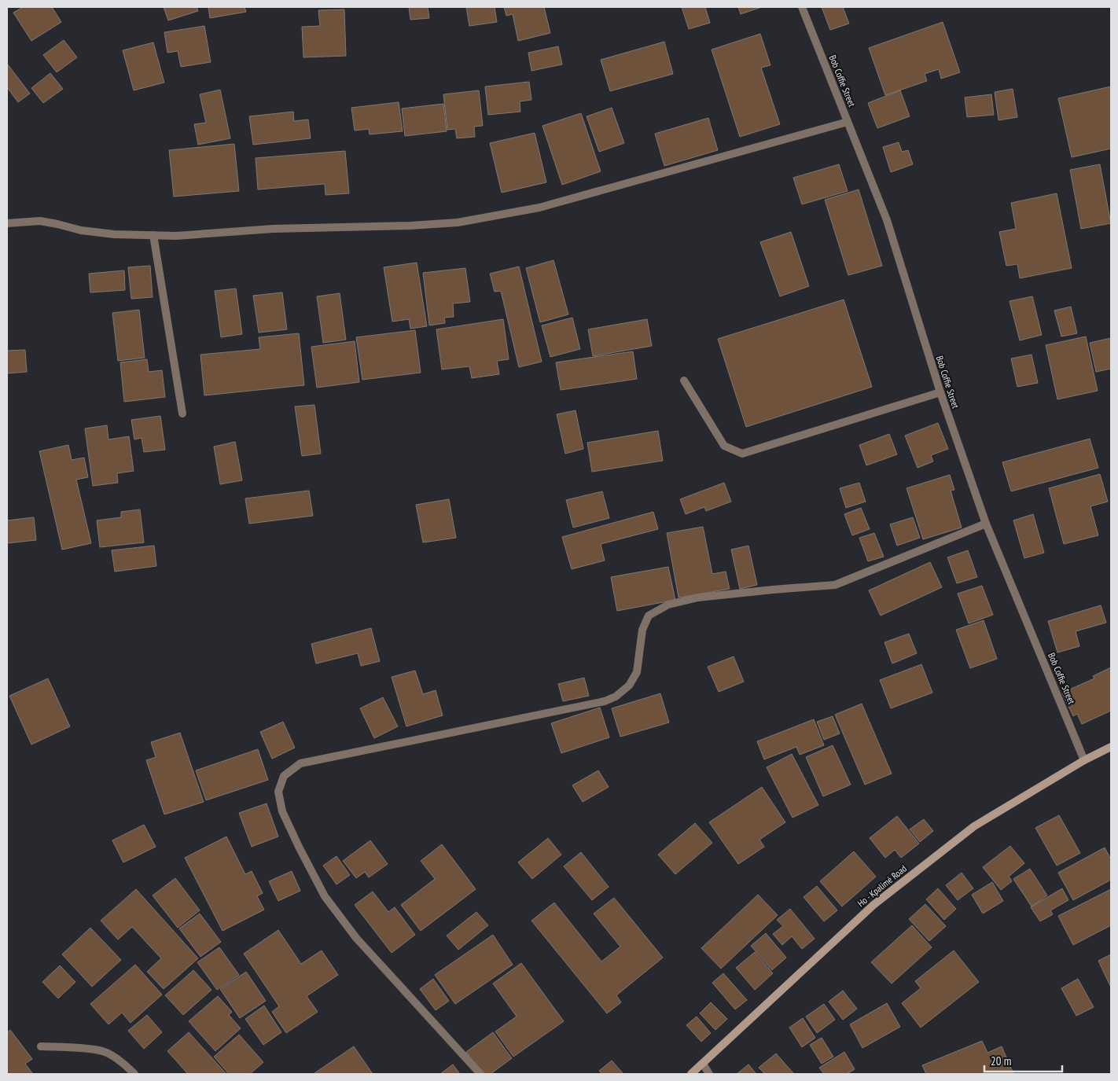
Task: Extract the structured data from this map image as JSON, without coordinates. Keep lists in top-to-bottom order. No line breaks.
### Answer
{"streets":{"main road":["Ho - Kpalimé Road"],"street":["Bob Coffie Street"]},"crossings":[["Bob Coffie Street","Ho - Kpalimé Road"]],"scale_bar":"20 m"}
